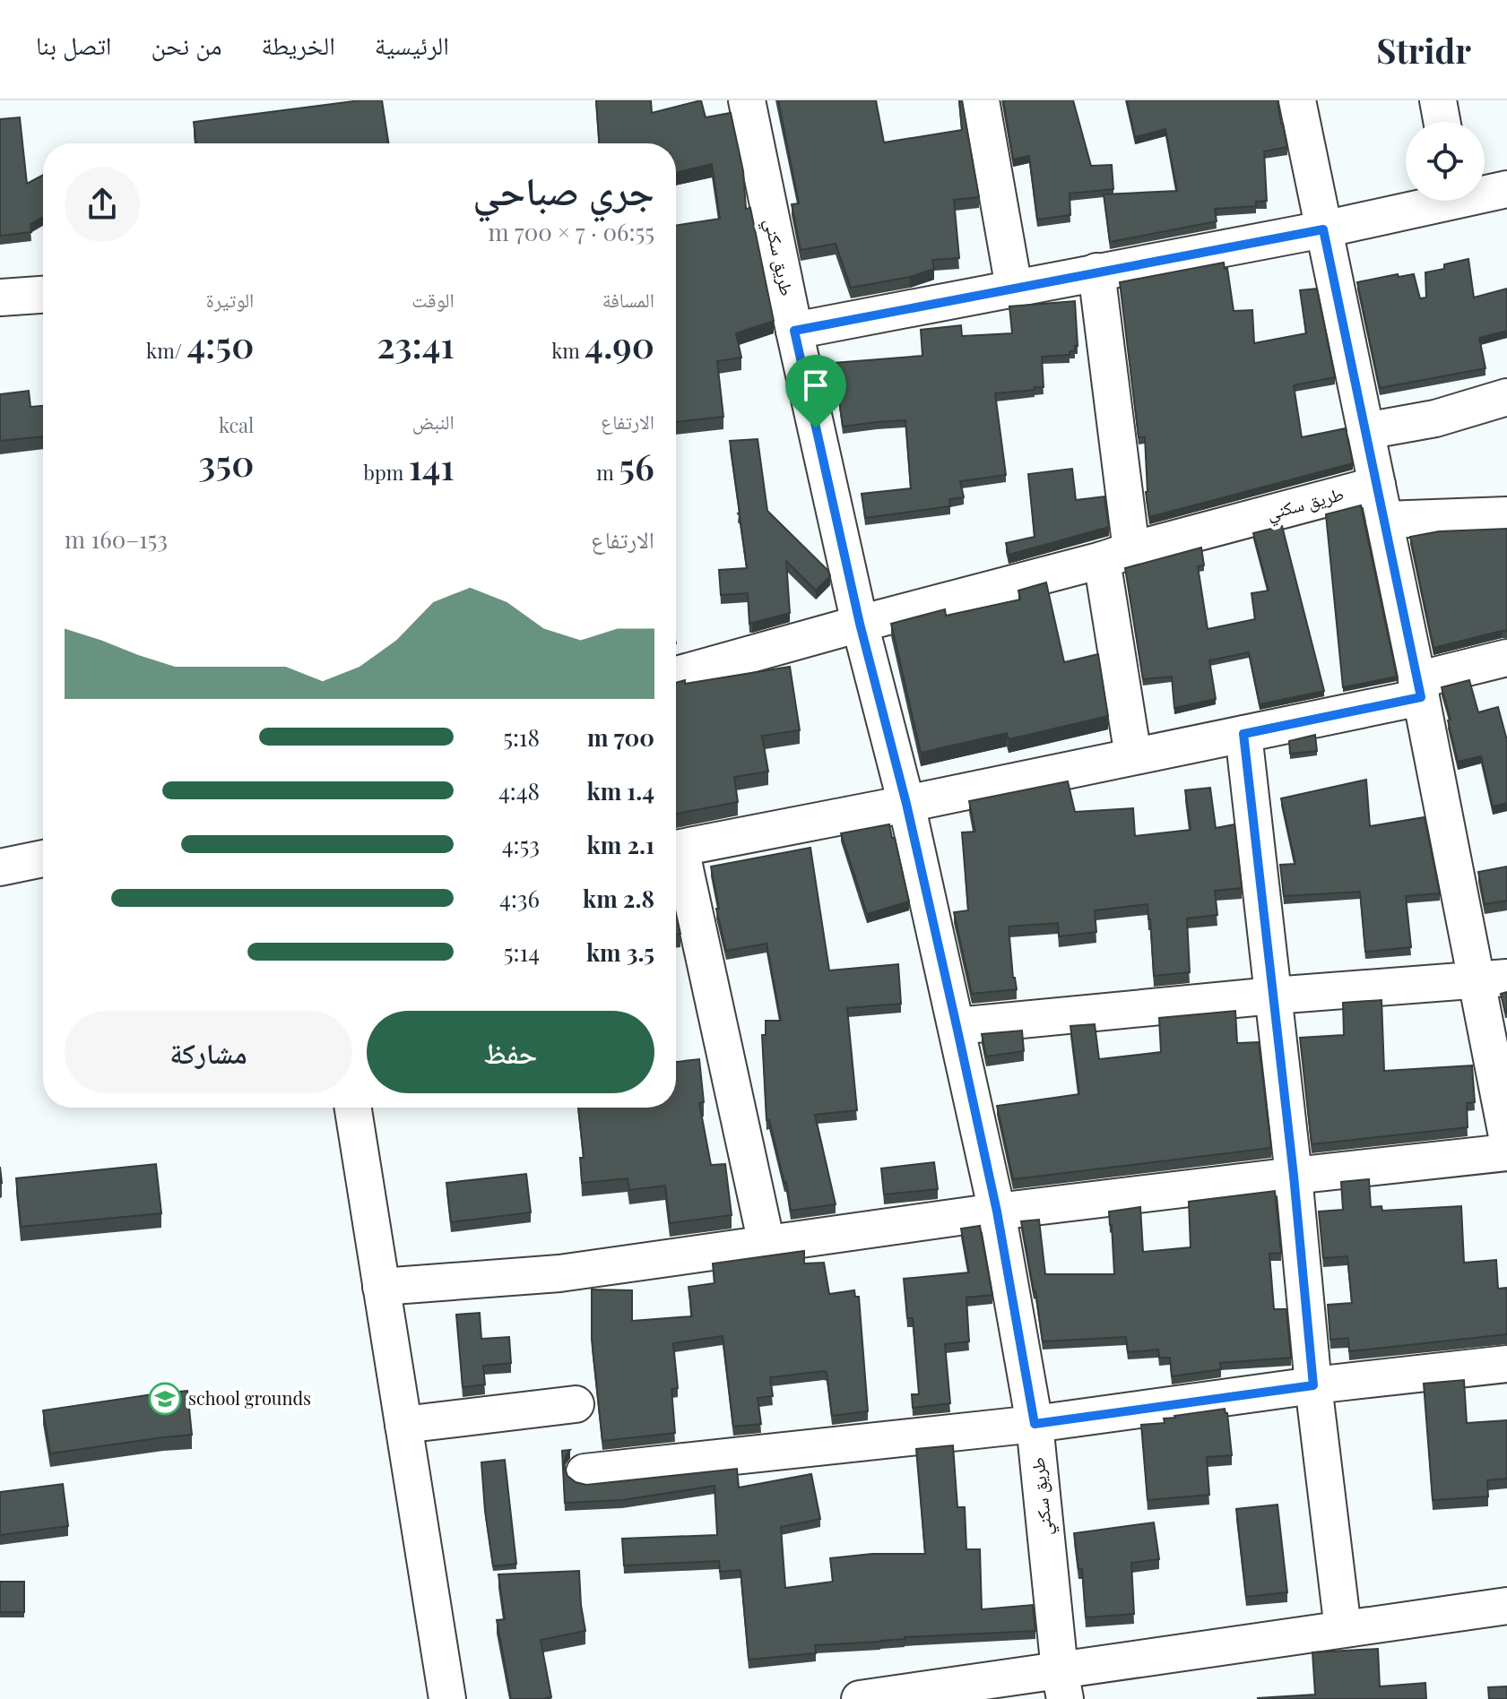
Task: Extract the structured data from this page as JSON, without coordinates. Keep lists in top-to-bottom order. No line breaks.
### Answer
{"streets":{"street":["طريق سكني"]},"places":{"school or university":["school grounds"]},"page":{"header":"Stridr","nav":["الرئيسية","الخريطة","من نحن","اتصل بنا"],"heading":["جري صباحي","06:55 · 7 × 700 m"],"stats":[["المسافة","4.90 km"],["الوقت","23:41"],["الوتيرة","4:50 /km"],["الارتفاع","56 m"],["النبض","141 bpm"],["kcal","350"]],"chart":["الارتفاع","153–160 m"],"list":[{"name":"700 m","note":"5:18"},{"name":"1.4 km","note":"4:48"},{"name":"2.1 km","note":"4:53"},{"name":"2.8 km","note":"4:36"},{"name":"3.5 km","note":"5:14"}],"buttons":["حفظ","مشاركة"]}}
